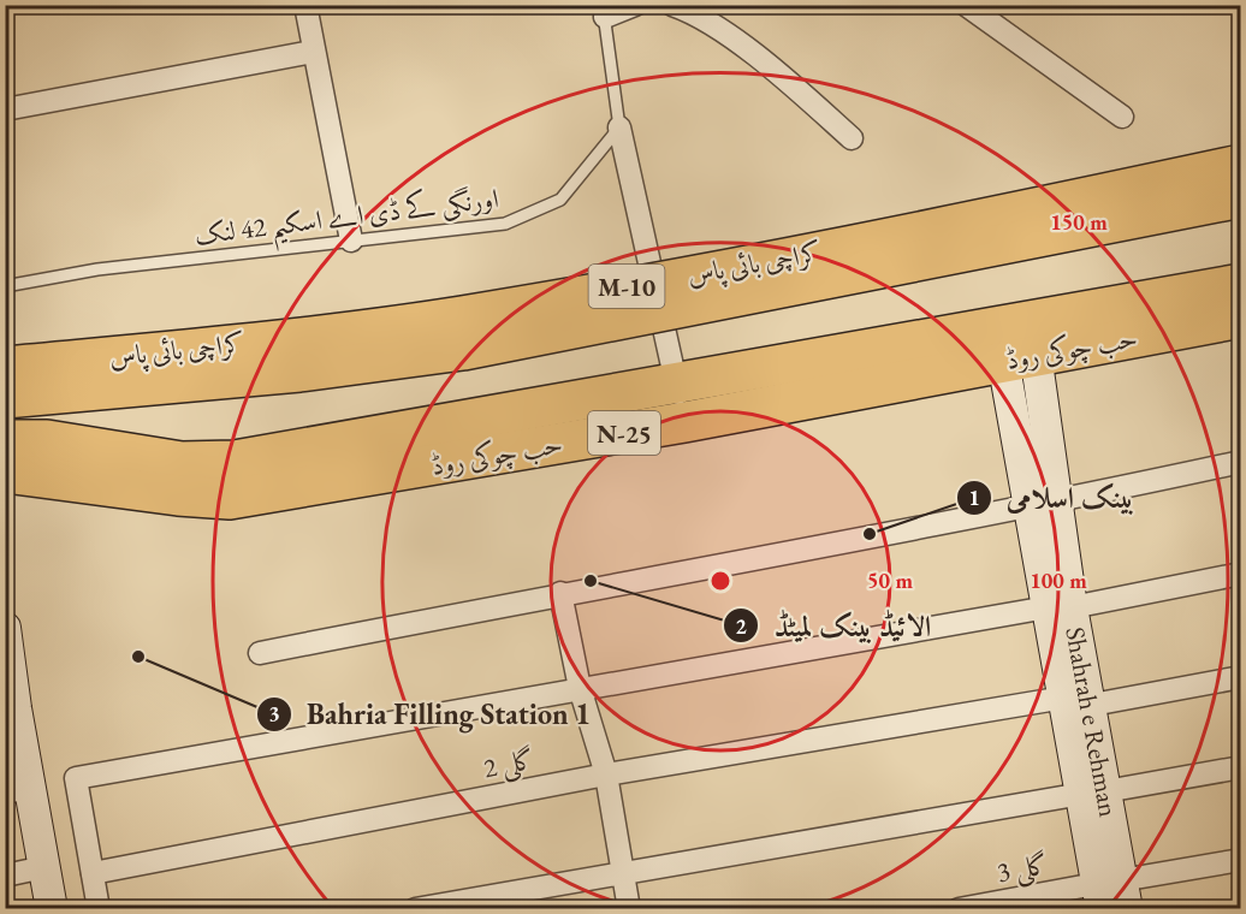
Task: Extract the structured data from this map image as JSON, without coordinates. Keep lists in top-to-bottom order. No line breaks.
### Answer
{"streets":{"highway":["کراچی بائی پاس","M-10","حب چوکی روڈ","N-25"],"main road":["Shahrah e Rehman"],"street":["گلی 2","گلی 3"],"lane":["اورنگی کے ڈی اے اسکیم 42 لنک"]},"crossings":[["حب چوکی روڈ","Shahrah e Rehman"],["Shahrah e Rehman","گلی 2"],["Shahrah e Rehman","گلی 3"]],"places":["بینک اسلامی","الائیڈ بینک لمیٹڈ","Bahria Filling Station 1"],"rings":["150 m","50 m","100 m"]}
